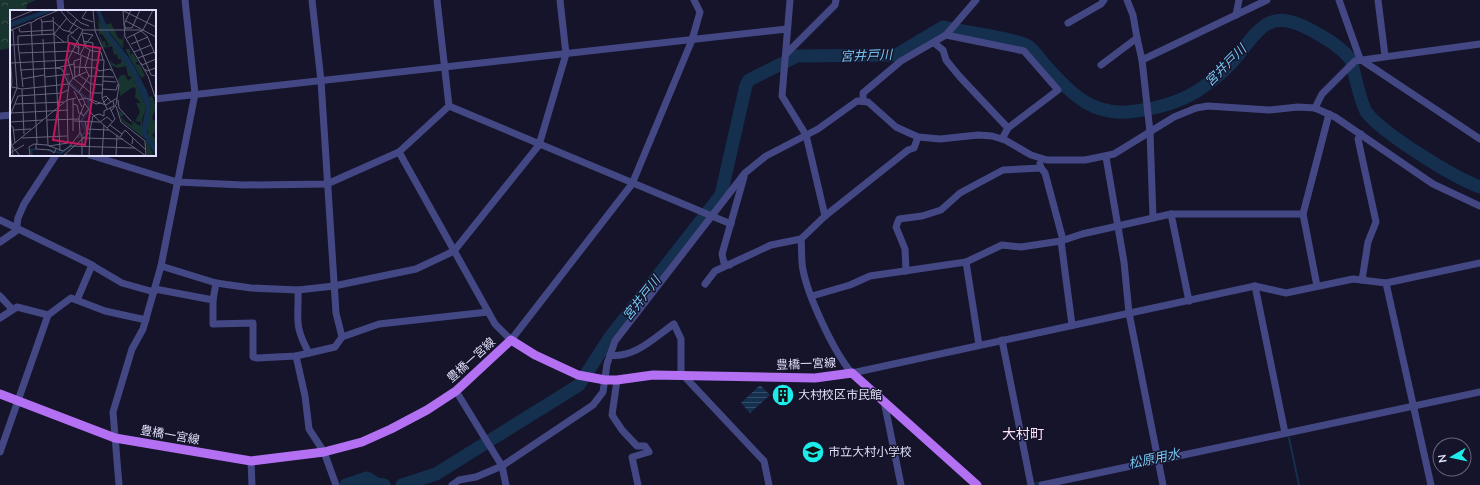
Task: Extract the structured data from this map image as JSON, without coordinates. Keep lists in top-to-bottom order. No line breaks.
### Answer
{"streets":{"main road":["豊橋一宮線"]},"districts":["大村町"],"water":["宮井戸川","松原用水"],"places":{"building":["大村校区市民館"],"school or university":["市立大村小学校"]},"north":"left"}
